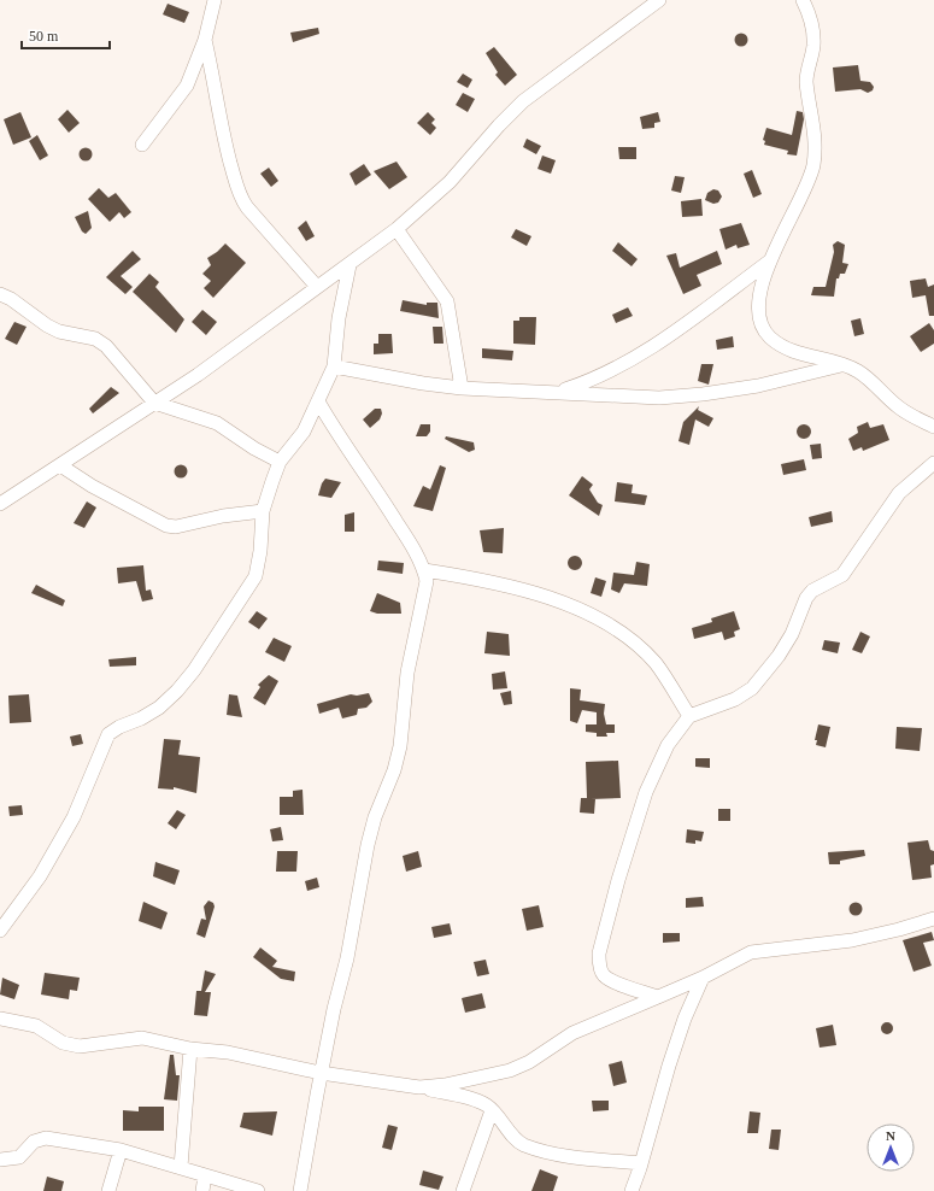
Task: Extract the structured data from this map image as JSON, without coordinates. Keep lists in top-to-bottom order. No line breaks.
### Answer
{"scale_bar":"50 m","north":"top"}
